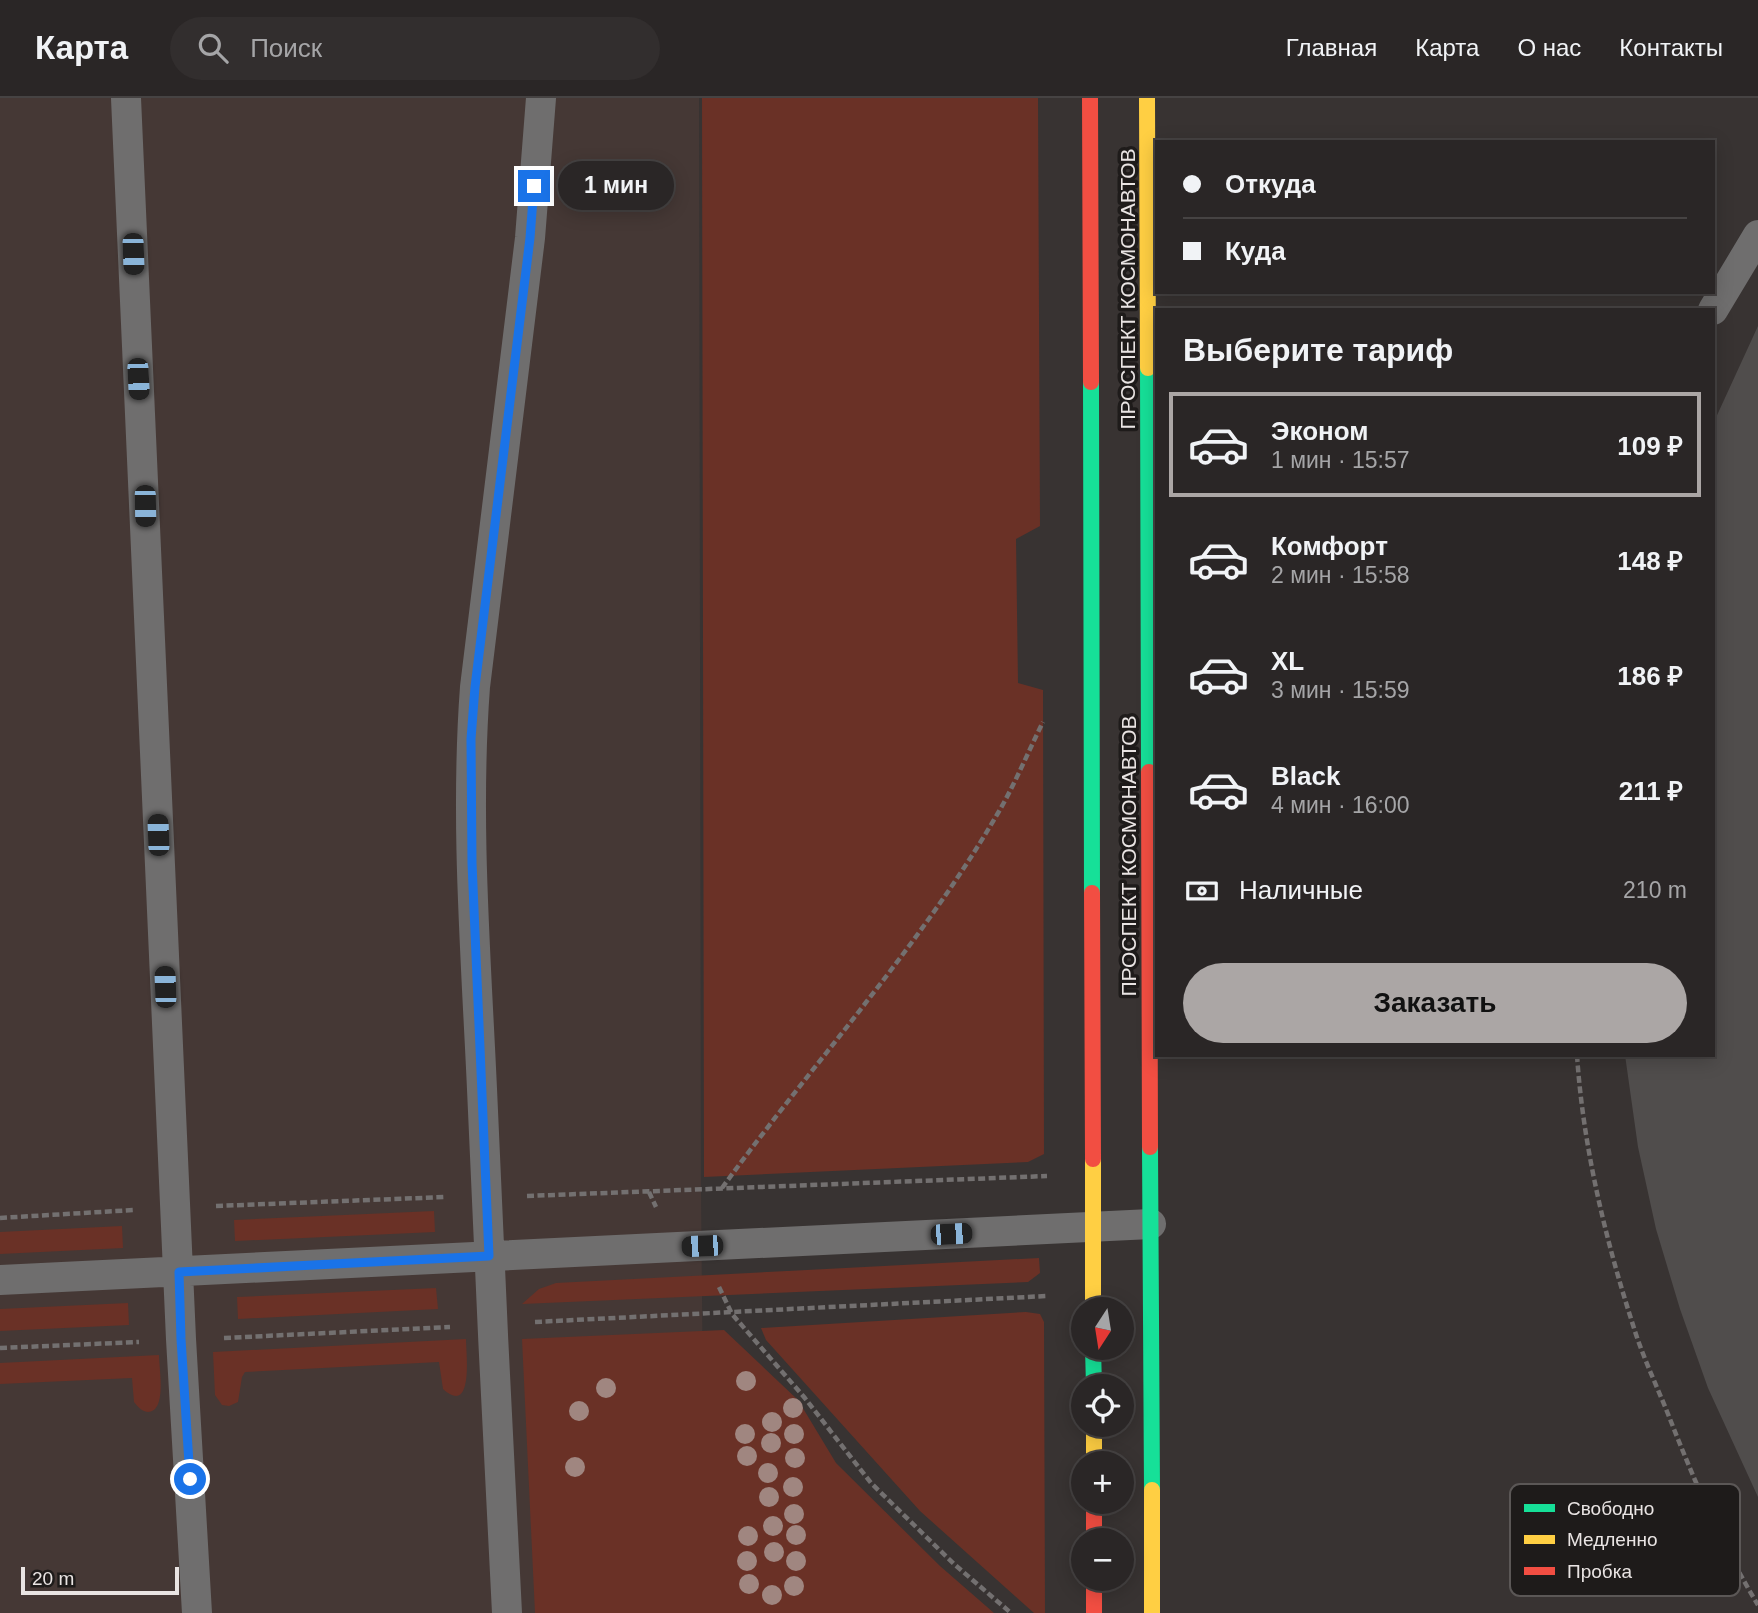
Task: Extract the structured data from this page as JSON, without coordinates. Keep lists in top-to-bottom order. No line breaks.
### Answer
{"streets":{"street":["ПРОСПЕКТ КОСМОНАВТОВ"]},"legend":["Свободно","Медленно","Пробка"],"scale_bar":"20 m","north":"bottom","page":{"header":"Карта","search":"Поиск","nav":["Главная","Карта","О нас","Контакты"],"banner":["Откуда","Куда"],"bubble":"1 мин","heading":"Выберите тариф","list":[{"name":"Эконом","note":"1 мин · 15:57","value":"109 ₽"},{"name":"Комфорт","note":"2 мин · 15:58","value":"148 ₽"},{"name":"XL","note":"3 мин · 15:59","value":"186 ₽"},{"name":"Black","note":"4 мин · 16:00","value":"211 ₽"}],"pay":["Наличные","210 m"],"buttons":"Заказать","map_buttons":["+","−"],"scale":"20 m"}}
